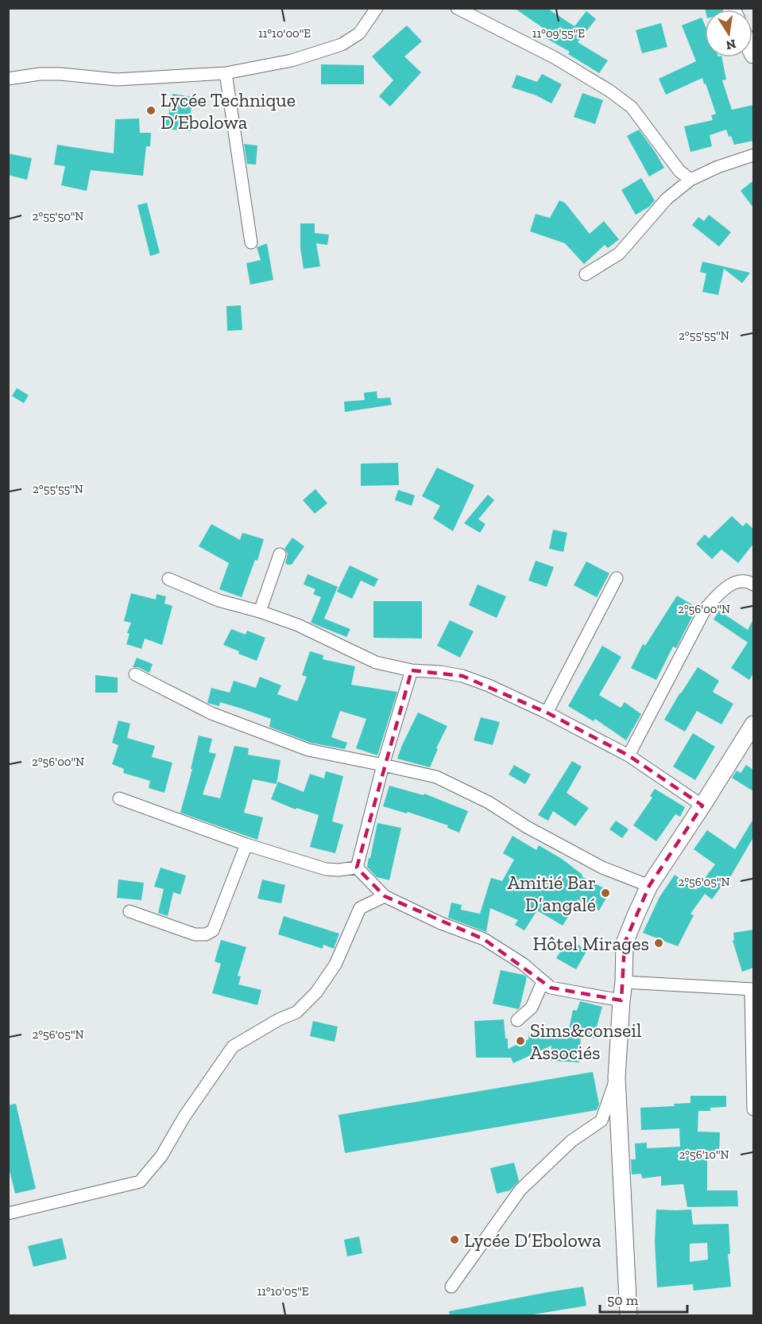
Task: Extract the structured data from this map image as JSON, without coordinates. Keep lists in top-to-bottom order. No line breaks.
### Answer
{"places":["Lycée Technique D’Ebolowa","Amitié Bar D’angalé","Hôtel Mirages","Sims&conseil Associés","Lycée D’Ebolowa"],"scale_bar":"50 m","north":"bottom","coordinates":["11°10'00\"E","11°09'55\"E","2°55'50\"N","2°55'55\"N","2°56'00\"N","2°56'05\"N","2°56'10\"N","11°10'05\"E"]}
